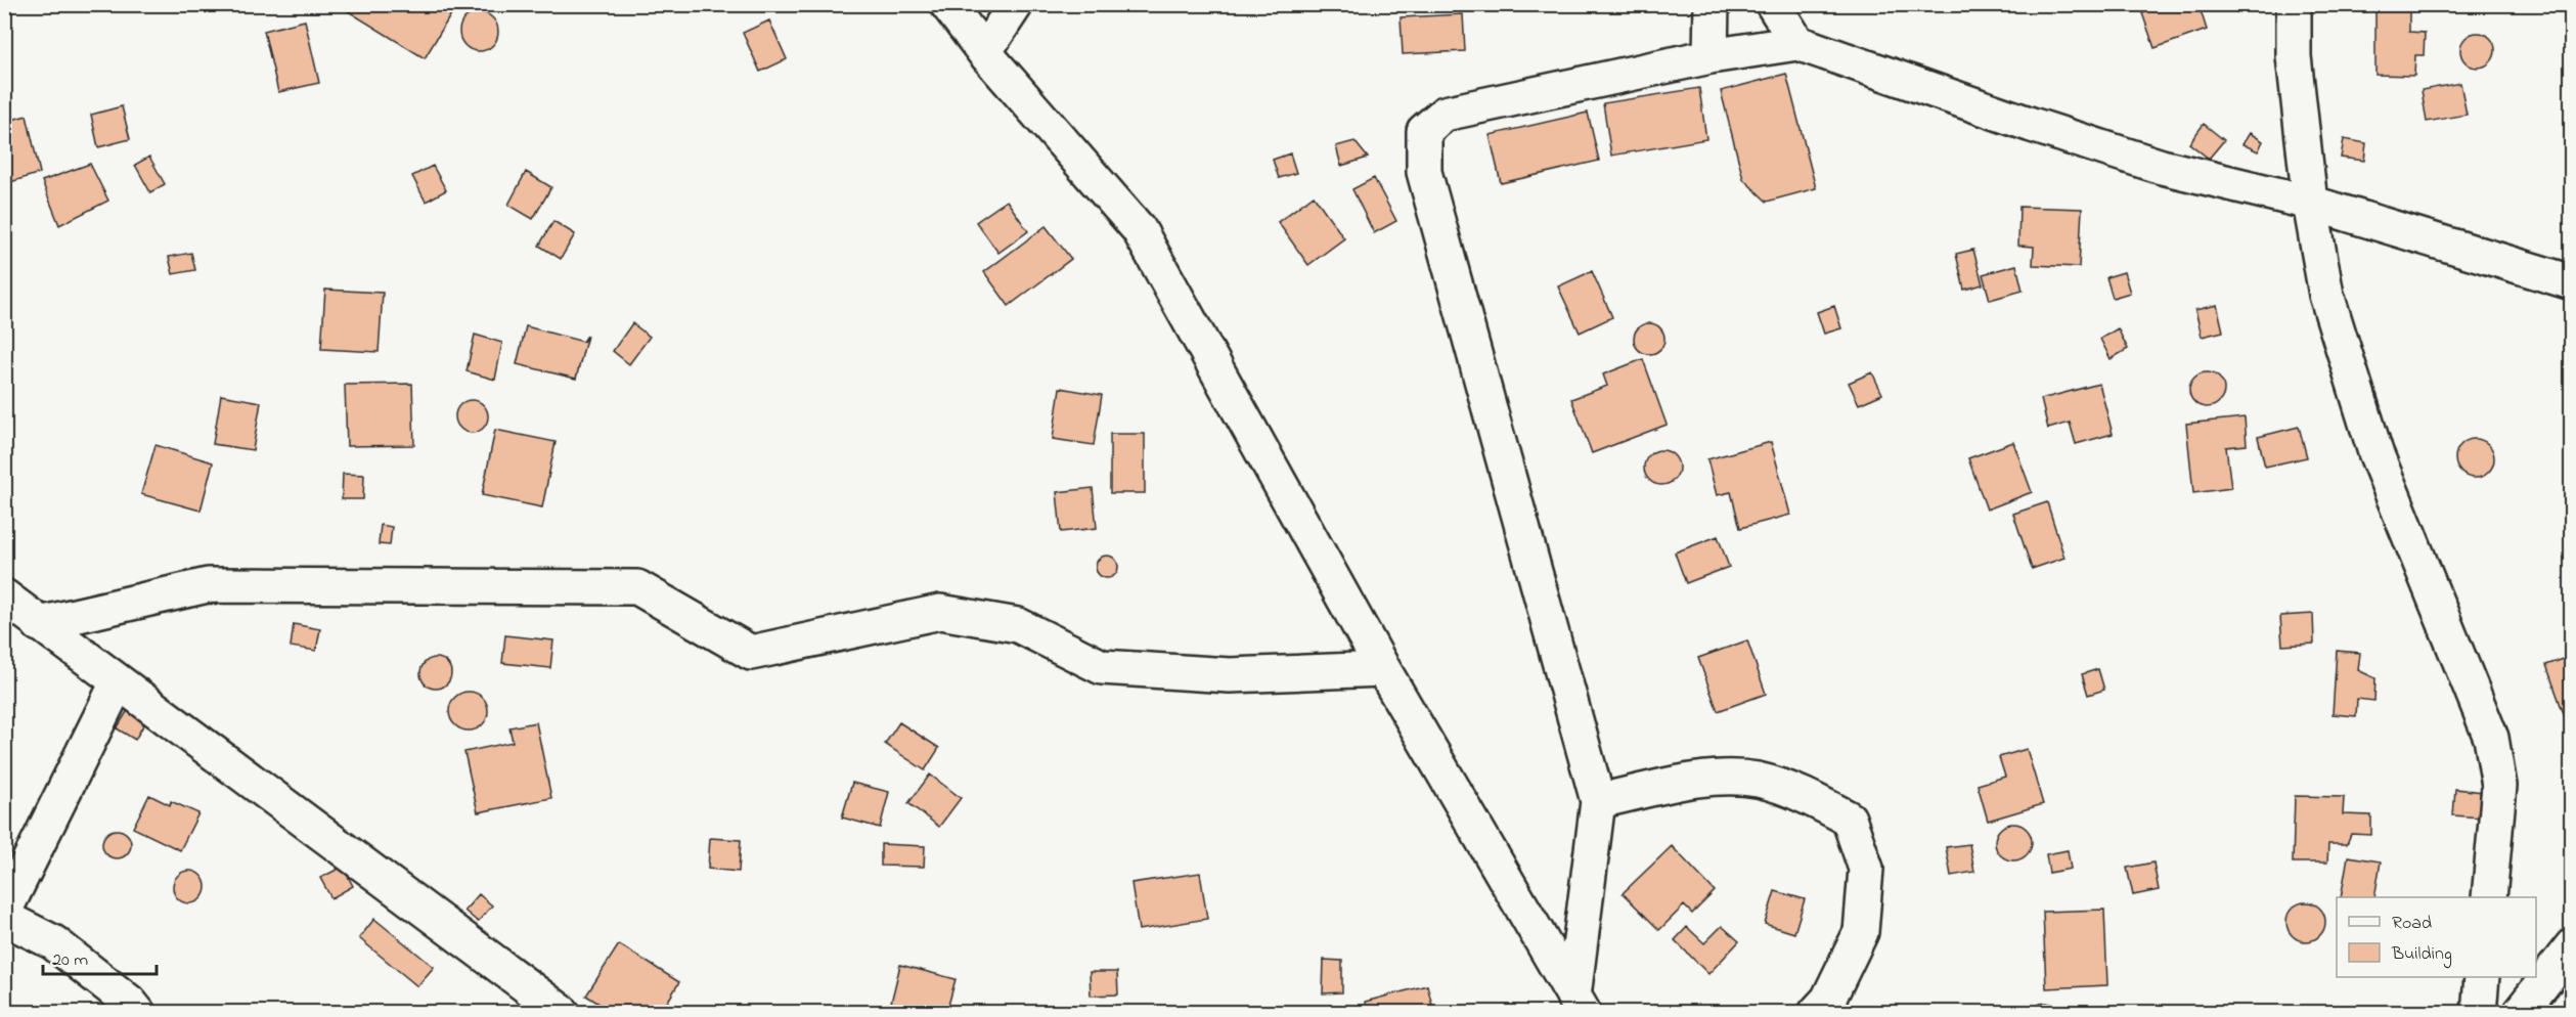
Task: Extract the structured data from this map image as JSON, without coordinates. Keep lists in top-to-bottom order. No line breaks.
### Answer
{"legend":["Road","Building"],"scale_bar":"20 m"}
